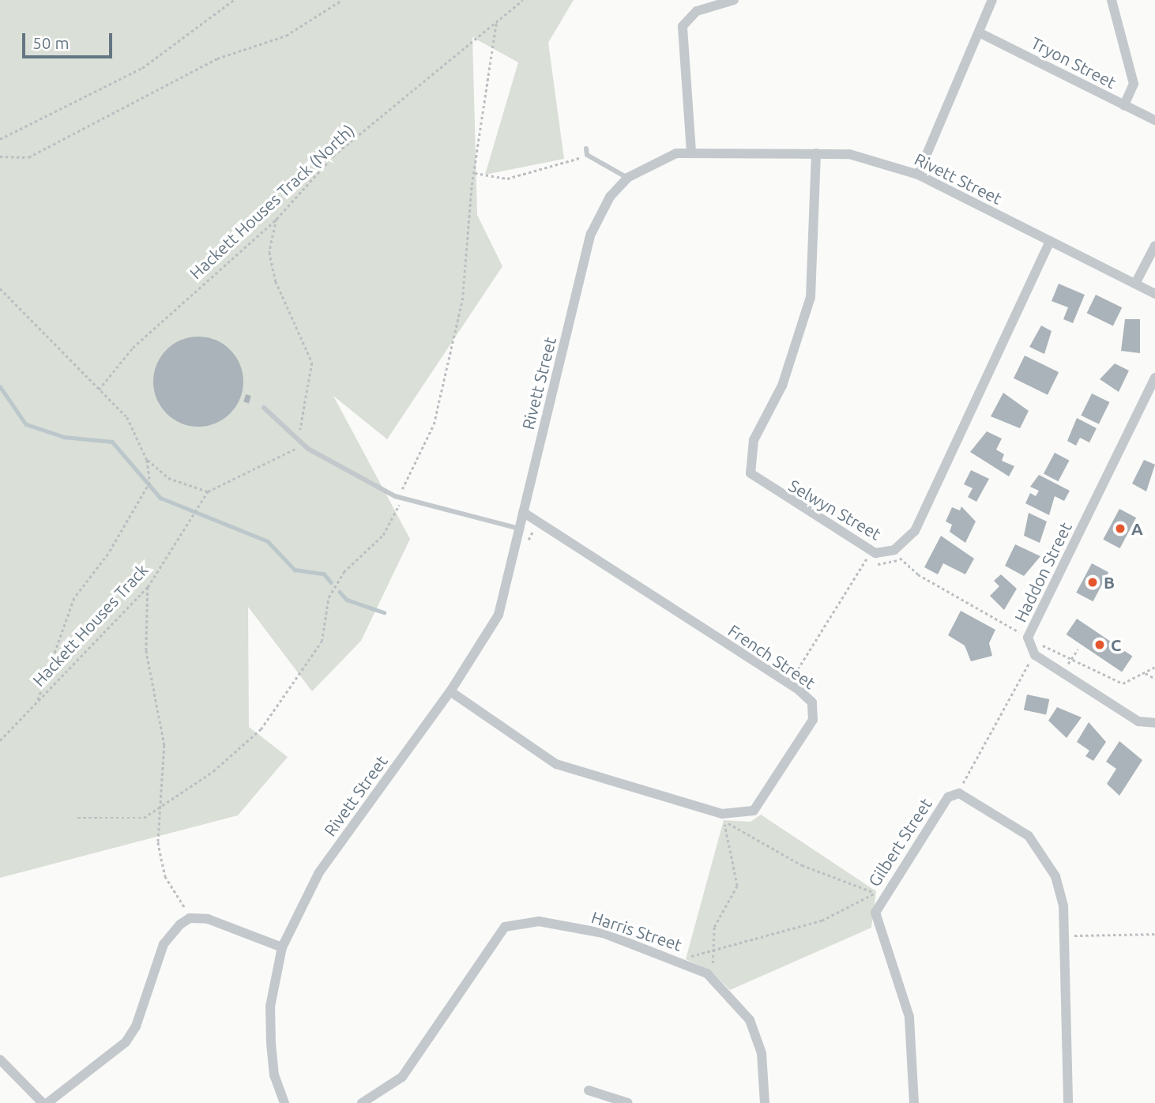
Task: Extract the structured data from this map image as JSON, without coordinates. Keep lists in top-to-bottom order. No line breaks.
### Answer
{"streets":{"street":["Tryon Street","Rivett Street","Selwyn Street","Haddon Street","French Street","Gilbert Street","Harris Street"],"path":["Hackett Houses Track (North)","Hackett Houses Track"]},"crossings":[["Rivett Street","Selwyn Street"],["Rivett Street","French Street"]],"places":["A","B","C"],"scale_bar":"50 m"}
